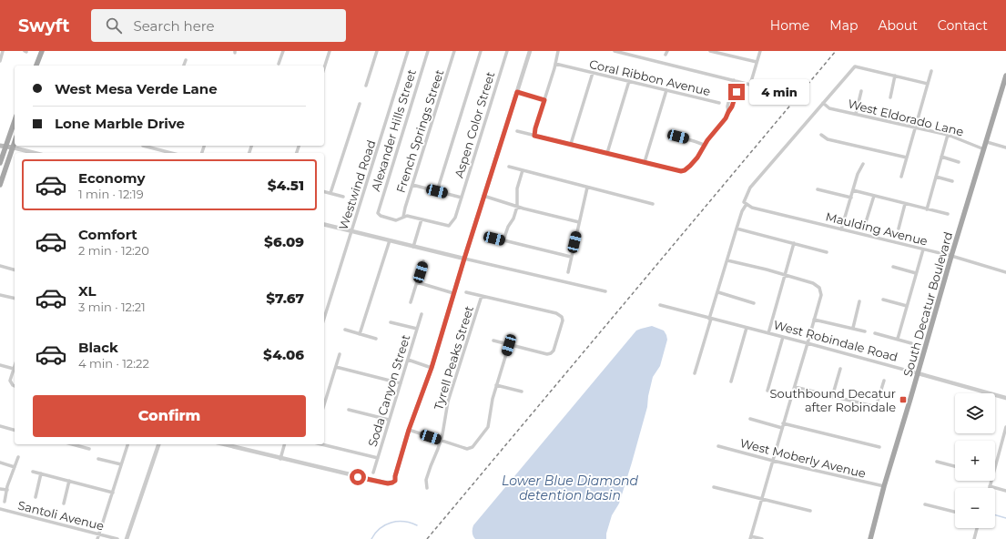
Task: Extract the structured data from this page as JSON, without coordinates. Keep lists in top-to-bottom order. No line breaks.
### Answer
{"streets":{"main road":["South Decatur Boulevard"],"street":["Coral Ribbon Avenue","West Eldorado Lane","Aspen Color Street","Alexander Hills Street","French Springs Street","Westwind Road","Maulding Avenue","West Robindale Road","Tyrell Peaks Street","Soda Canyon Street","West Moberly Avenue","Santoli Avenue"]},"crossings":[["West Eldorado Lane","South Decatur Boulevard"],["Alexander Hills Street","French Springs Street"],["Maulding Avenue","South Decatur Boulevard"],["South Decatur Boulevard","West Robindale Road"],["South Decatur Boulevard","West Moberly Avenue"]],"water":["Lower Blue Diamond detention basin"],"places":{"transit":["Southbound Decatur after Robindale"]},"page":{"header":"Swyft","search":"Search here","nav":["Home","Map","About","Contact"],"banner":["West Mesa Verde Lane","Lone Marble Drive"],"bubble":"4 min","list":[{"name":"Economy","note":"1 min · 12:19","value":"$4.51"},{"name":"Comfort","note":"2 min · 12:20","value":"$6.09"},{"name":"XL","note":"3 min · 12:21","value":"$7.67"},{"name":"Black","note":"4 min · 12:22","value":"$4.06"}],"buttons":"Confirm","map_buttons":["+","−"]}}
